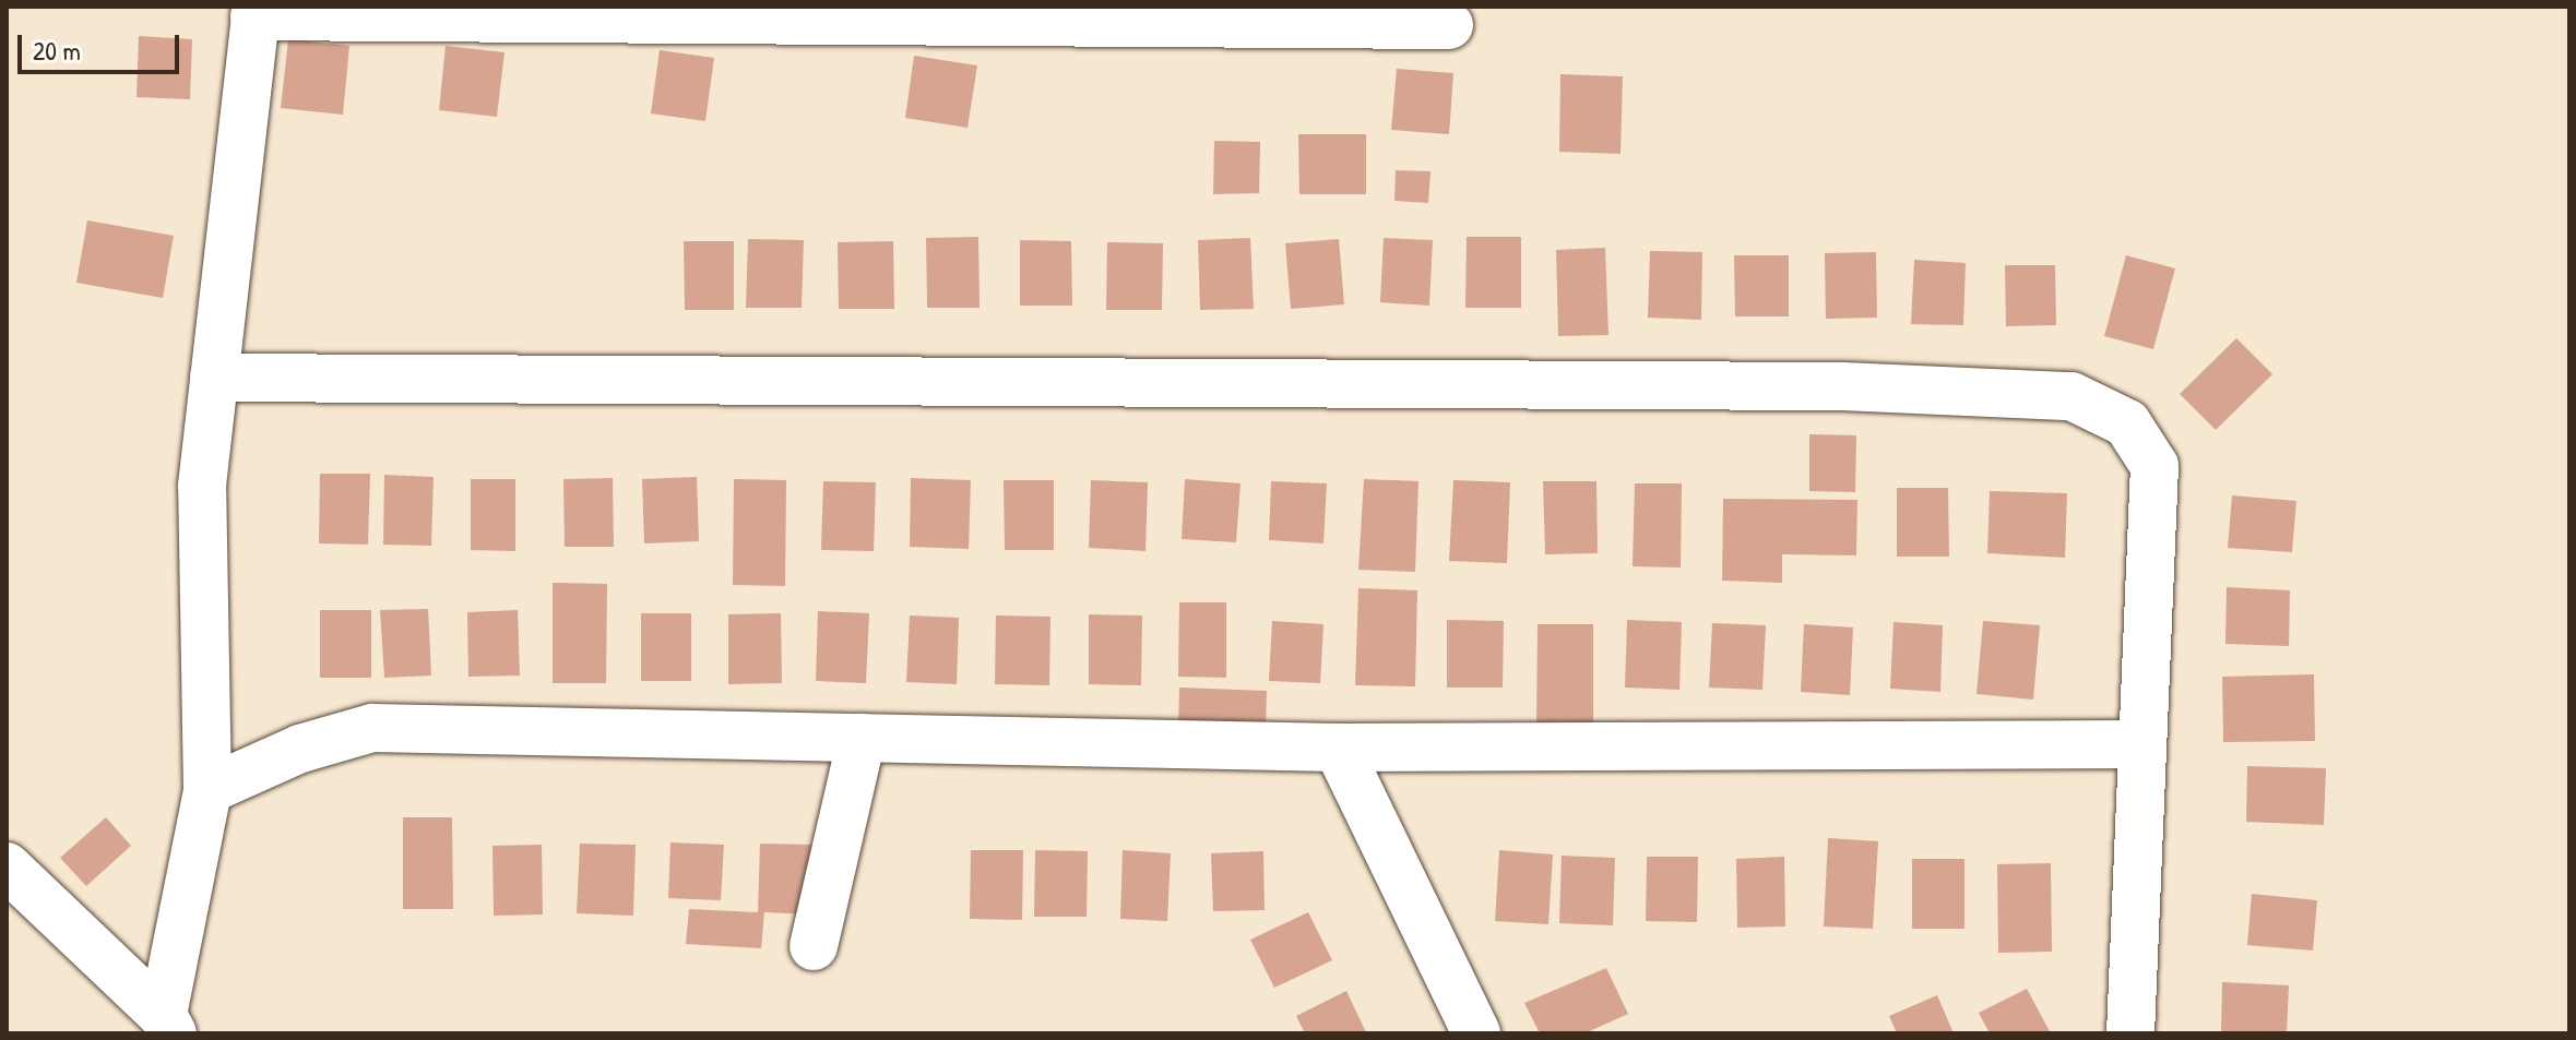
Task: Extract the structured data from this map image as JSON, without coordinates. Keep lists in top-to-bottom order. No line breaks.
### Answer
{"scale_bar":"20 m"}
